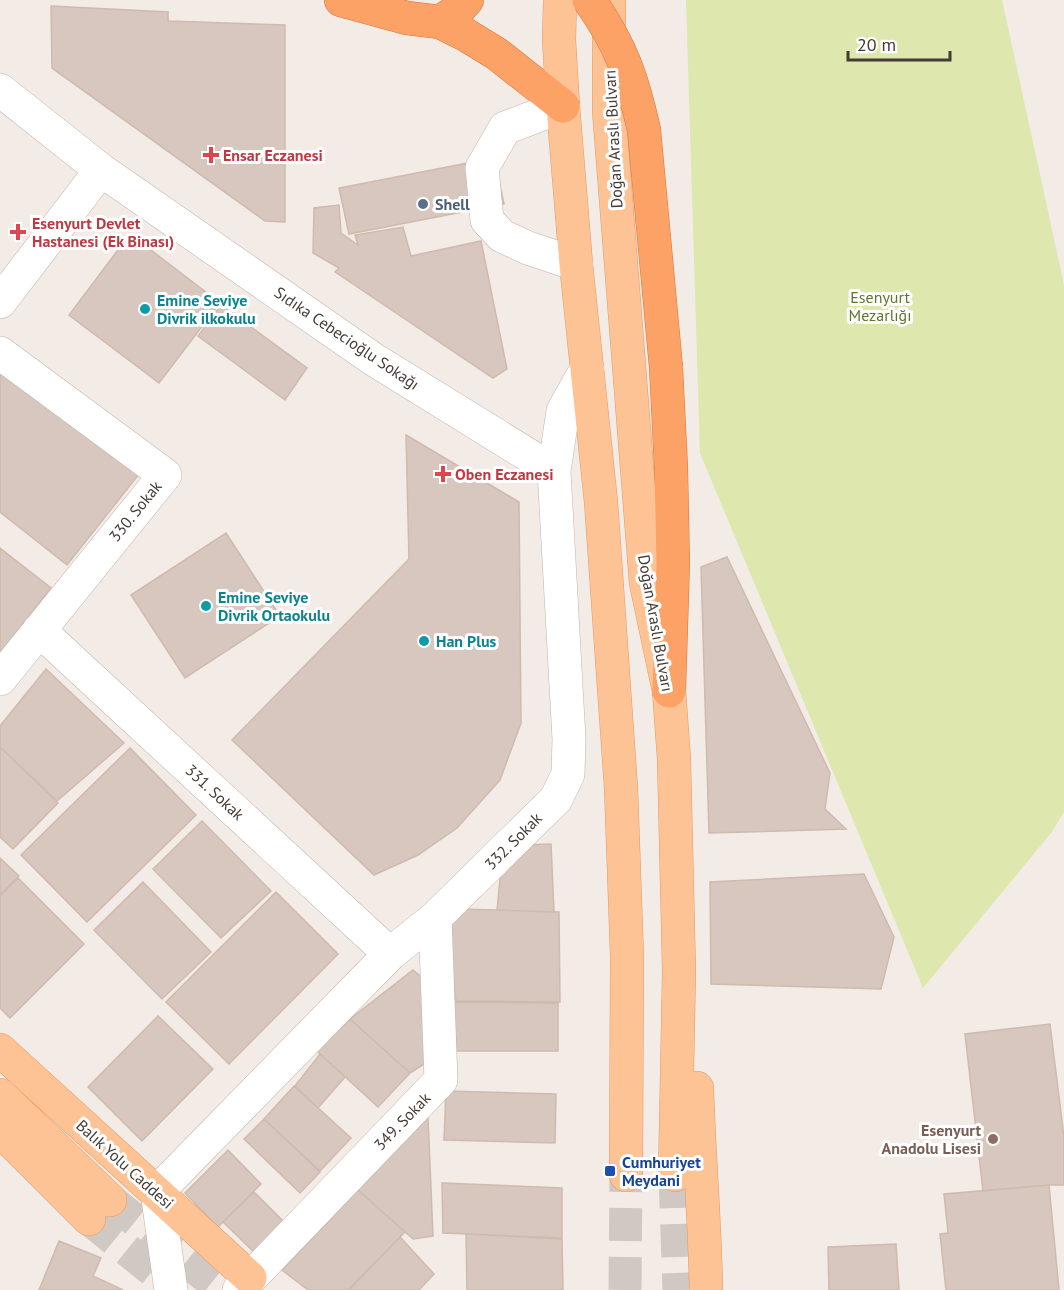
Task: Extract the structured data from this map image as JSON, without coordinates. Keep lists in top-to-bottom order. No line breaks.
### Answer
{"streets":{"main road":["Doğan Araslı Bulvarı","Balık Yolu Caddesi"],"street":["Sıdıka Cebecioğlu Sokağı","330. Sokak","331. Sokak","332. Sokak","349. Sokak"]},"crossings":[["Sıdıka Cebecioğlu Sokağı","332. Sokak"],["330. Sokak","331. Sokak"],["331. Sokak","332. Sokak"],["332. Sokak","349. Sokak"],["332. Sokak","Balık Yolu Caddesi"],["349. Sokak","Balık Yolu Caddesi"]],"parks":["Esenyurt Mezarlığı"],"places":{"health":["Ensar Eczanesi","Esenyurt Devlet Hastanesi (Ek Binası)","Oben Eczanesi"],"other":["Shell","Emine Seviye Divrik ilkokulu","Emine Seviye Divrik Ortaokulu","Han Plus","Esenyurt Anadolu Lisesi"],"transit":["Cumhuriyet Meydani"]},"scale_bar":"20 m"}
